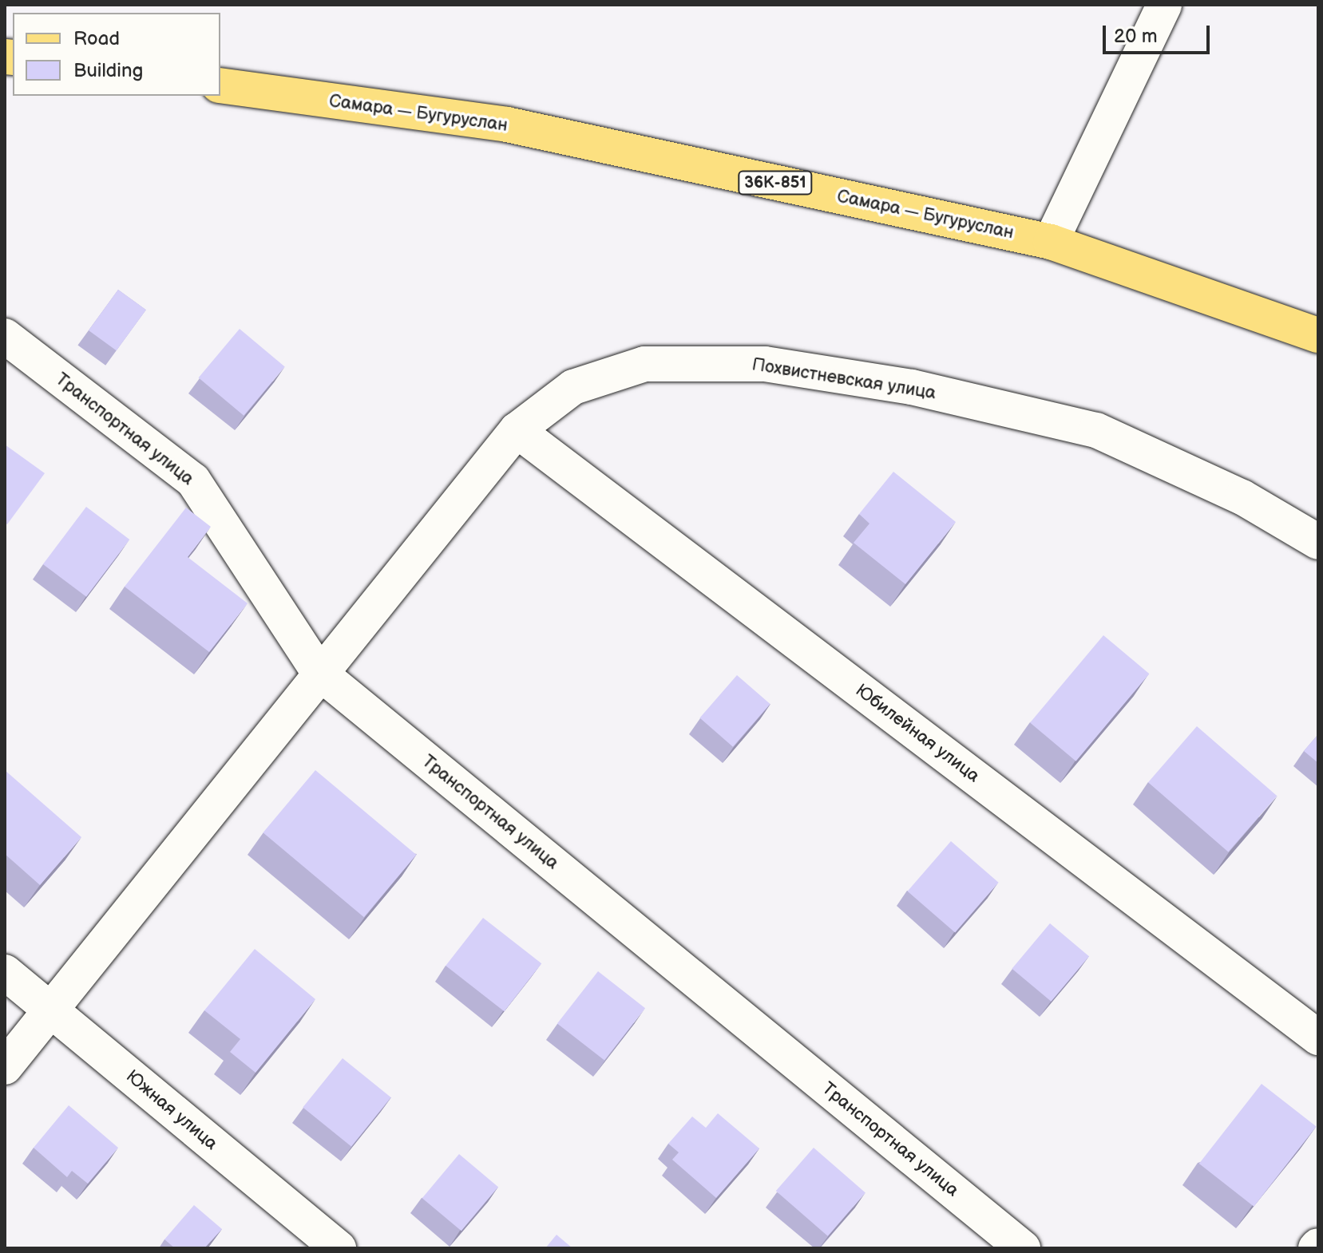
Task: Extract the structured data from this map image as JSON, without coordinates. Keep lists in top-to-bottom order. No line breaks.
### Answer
{"streets":{"main road":["Самара — Бугуруслан","36К-851"],"street":["Похвистневская улица","Транспортная улица","Юбилейная улица","Южная улица"]},"crossings":[["Похвистневская улица","Транспортная улица"],["Похвистневская улица","Юбилейная улица"],["Похвистневская улица","Южная улица"]],"legend":["Road","Building"],"scale_bar":"20 m"}
